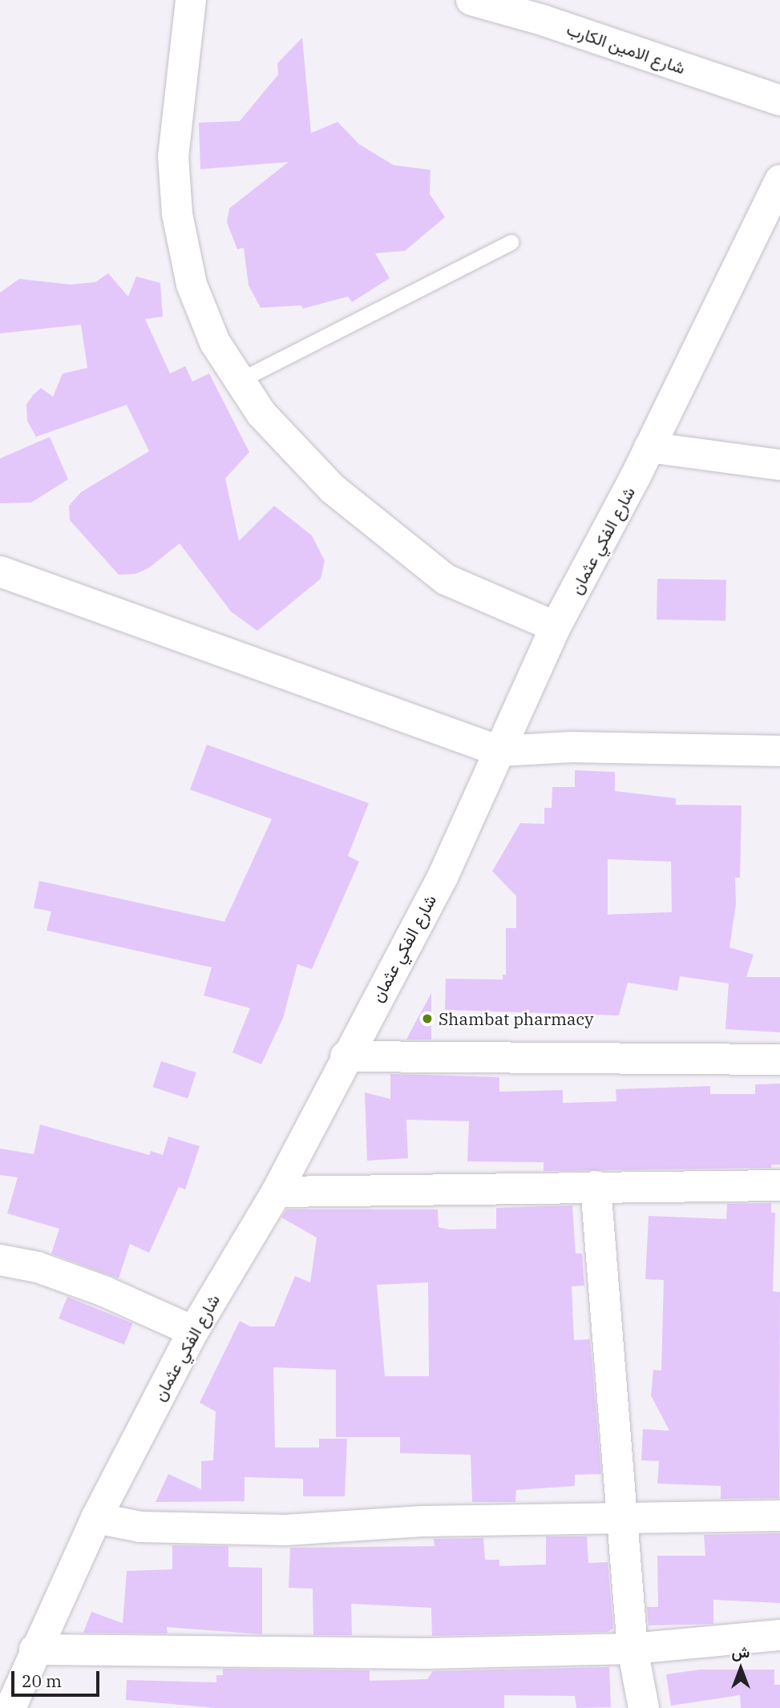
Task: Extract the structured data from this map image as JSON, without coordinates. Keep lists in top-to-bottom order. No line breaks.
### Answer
{"streets":{"street":["شارع الامين الكارب","شارع الفكي عثمان"]},"places":["Shambat pharmacy"],"scale_bar":"20 m","north":"top"}
